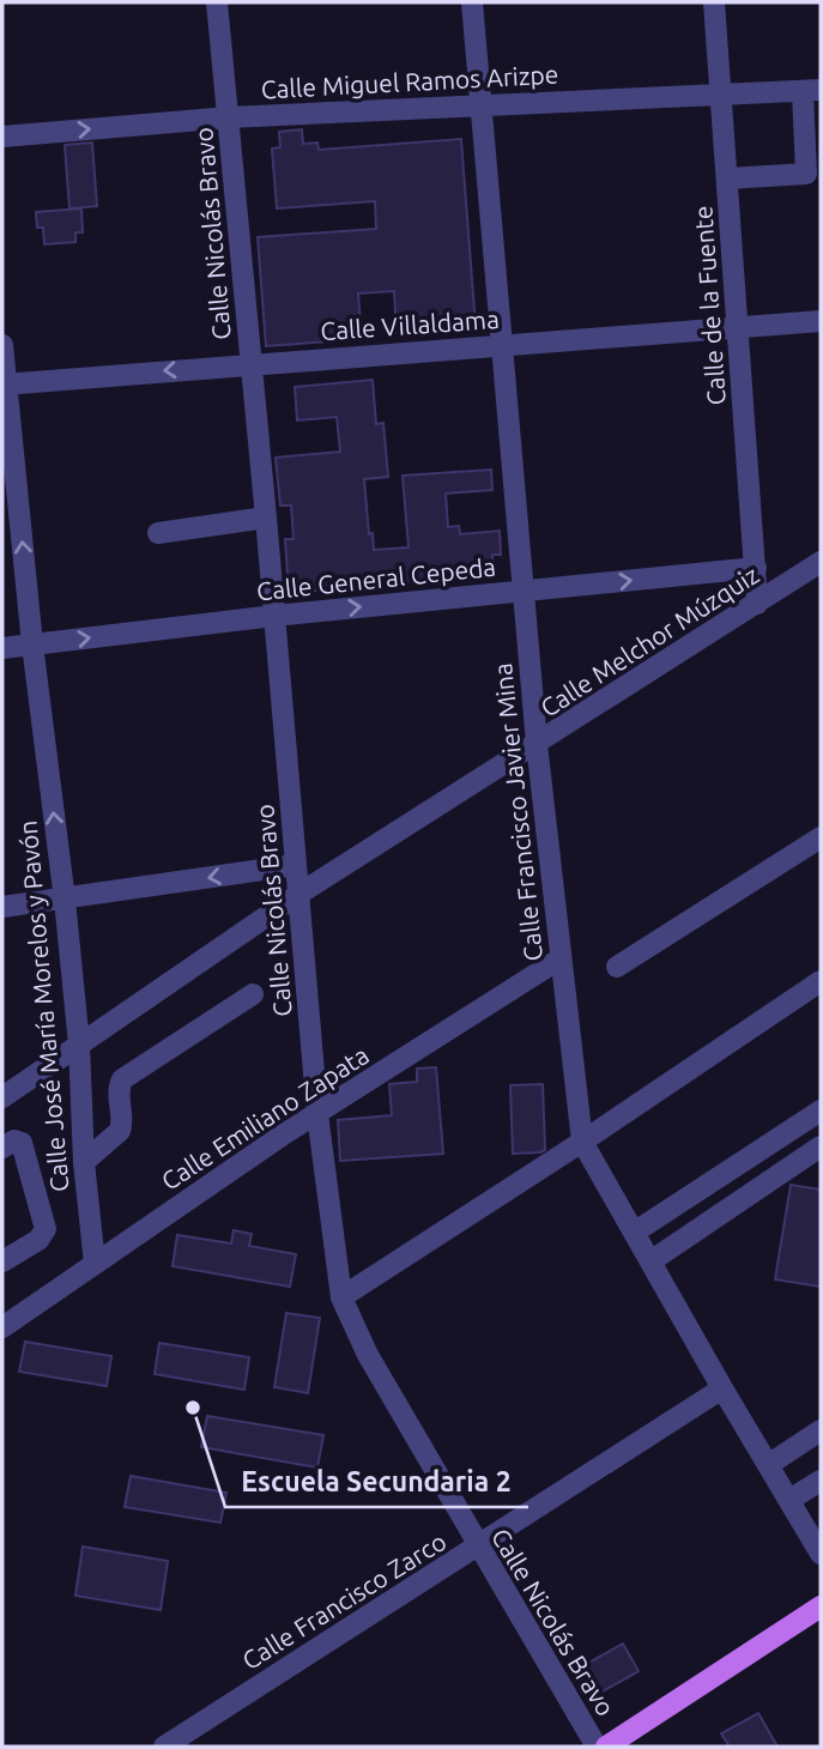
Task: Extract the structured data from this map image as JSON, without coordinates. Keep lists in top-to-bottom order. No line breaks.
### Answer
{"streets":{"street":["Calle Miguel Ramos Arizpe","Calle Nicolás Bravo","Calle de la Fuente","Calle Villaldama","Calle General Cepeda","Calle Melchor Múzquiz","Calle Francisco Javier Mina","Calle José María Morelos y Pavón","Calle Emiliano Zapata","Calle Francisco Zarco"]},"crossings":[["Calle Miguel Ramos Arizpe","Calle Nicolás Bravo"],["Calle Miguel Ramos Arizpe","Calle de la Fuente"],["Calle Miguel Ramos Arizpe","Calle Francisco Javier Mina"],["Calle Nicolás Bravo","Calle Villaldama"],["Calle Nicolás Bravo","Calle General Cepeda"],["Calle Nicolás Bravo","Calle Melchor Múzquiz"],["Calle Nicolás Bravo","Calle Emiliano Zapata"],["Calle Nicolás Bravo","Calle Francisco Zarco"],["Calle de la Fuente","Calle Villaldama"],["Calle de la Fuente","Calle General Cepeda"],["Calle de la Fuente","Calle Melchor Múzquiz"],["Calle Villaldama","Calle Francisco Javier Mina"],["Calle Villaldama","Calle José María Morelos y Pavón"],["Calle General Cepeda","Calle Francisco Javier Mina"],["Calle General Cepeda","Calle José María Morelos y Pavón"],["Calle Melchor Múzquiz","Calle Francisco Javier Mina"],["Calle Melchor Múzquiz","Calle José María Morelos y Pavón"],["Calle Francisco Javier Mina","Calle Emiliano Zapata"],["Calle Francisco Javier Mina","Calle Francisco Zarco"],["Calle José María Morelos y Pavón","Calle Emiliano Zapata"]],"one_way":["Calle General Cepeda","Calle José María Morelos y Pavón"],"places":["Escuela Secundaria 2"]}
